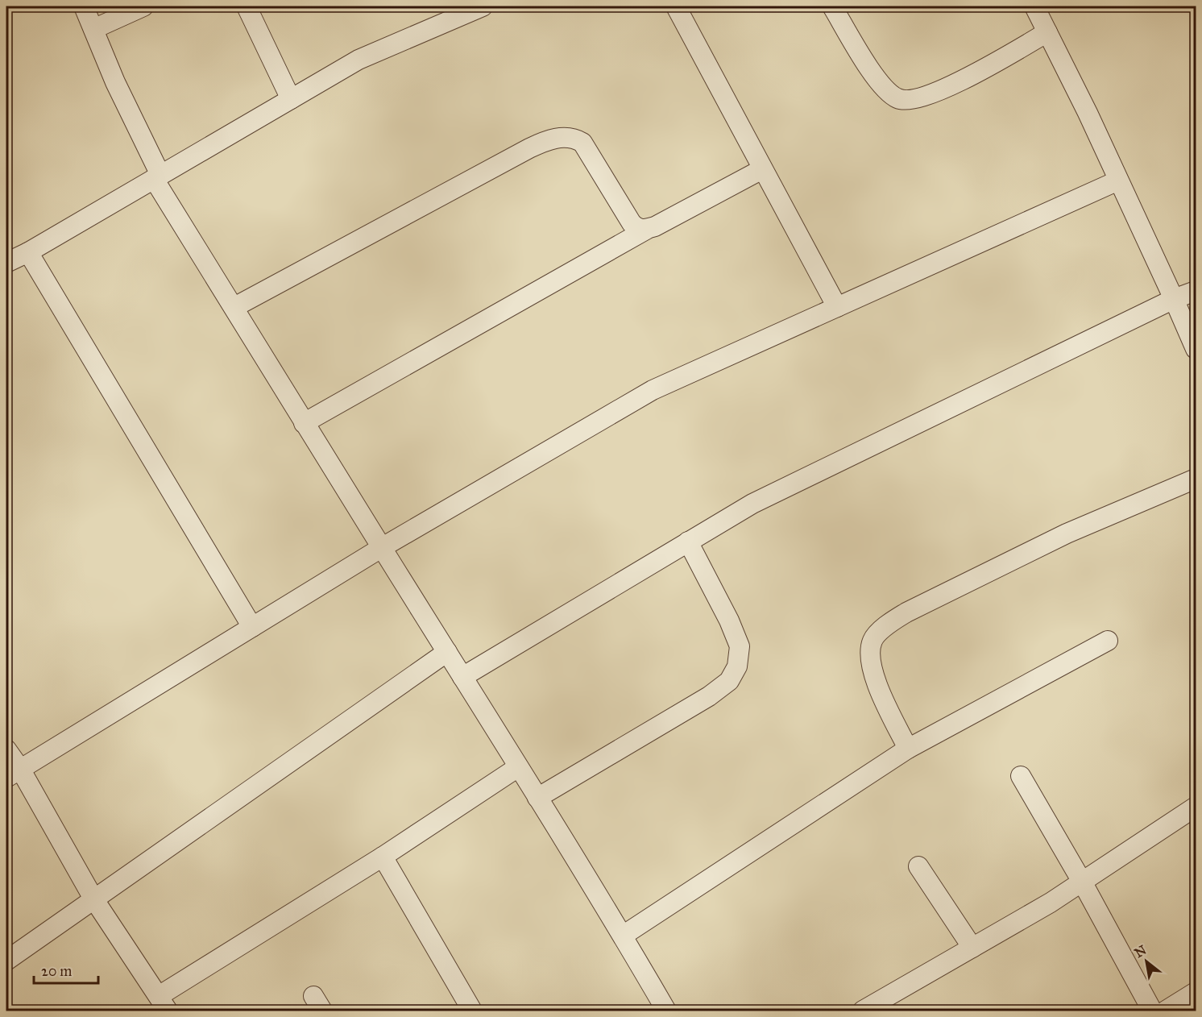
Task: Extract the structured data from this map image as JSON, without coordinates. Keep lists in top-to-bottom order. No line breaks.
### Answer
{"scale_bar":"20 m","north":"top left"}
